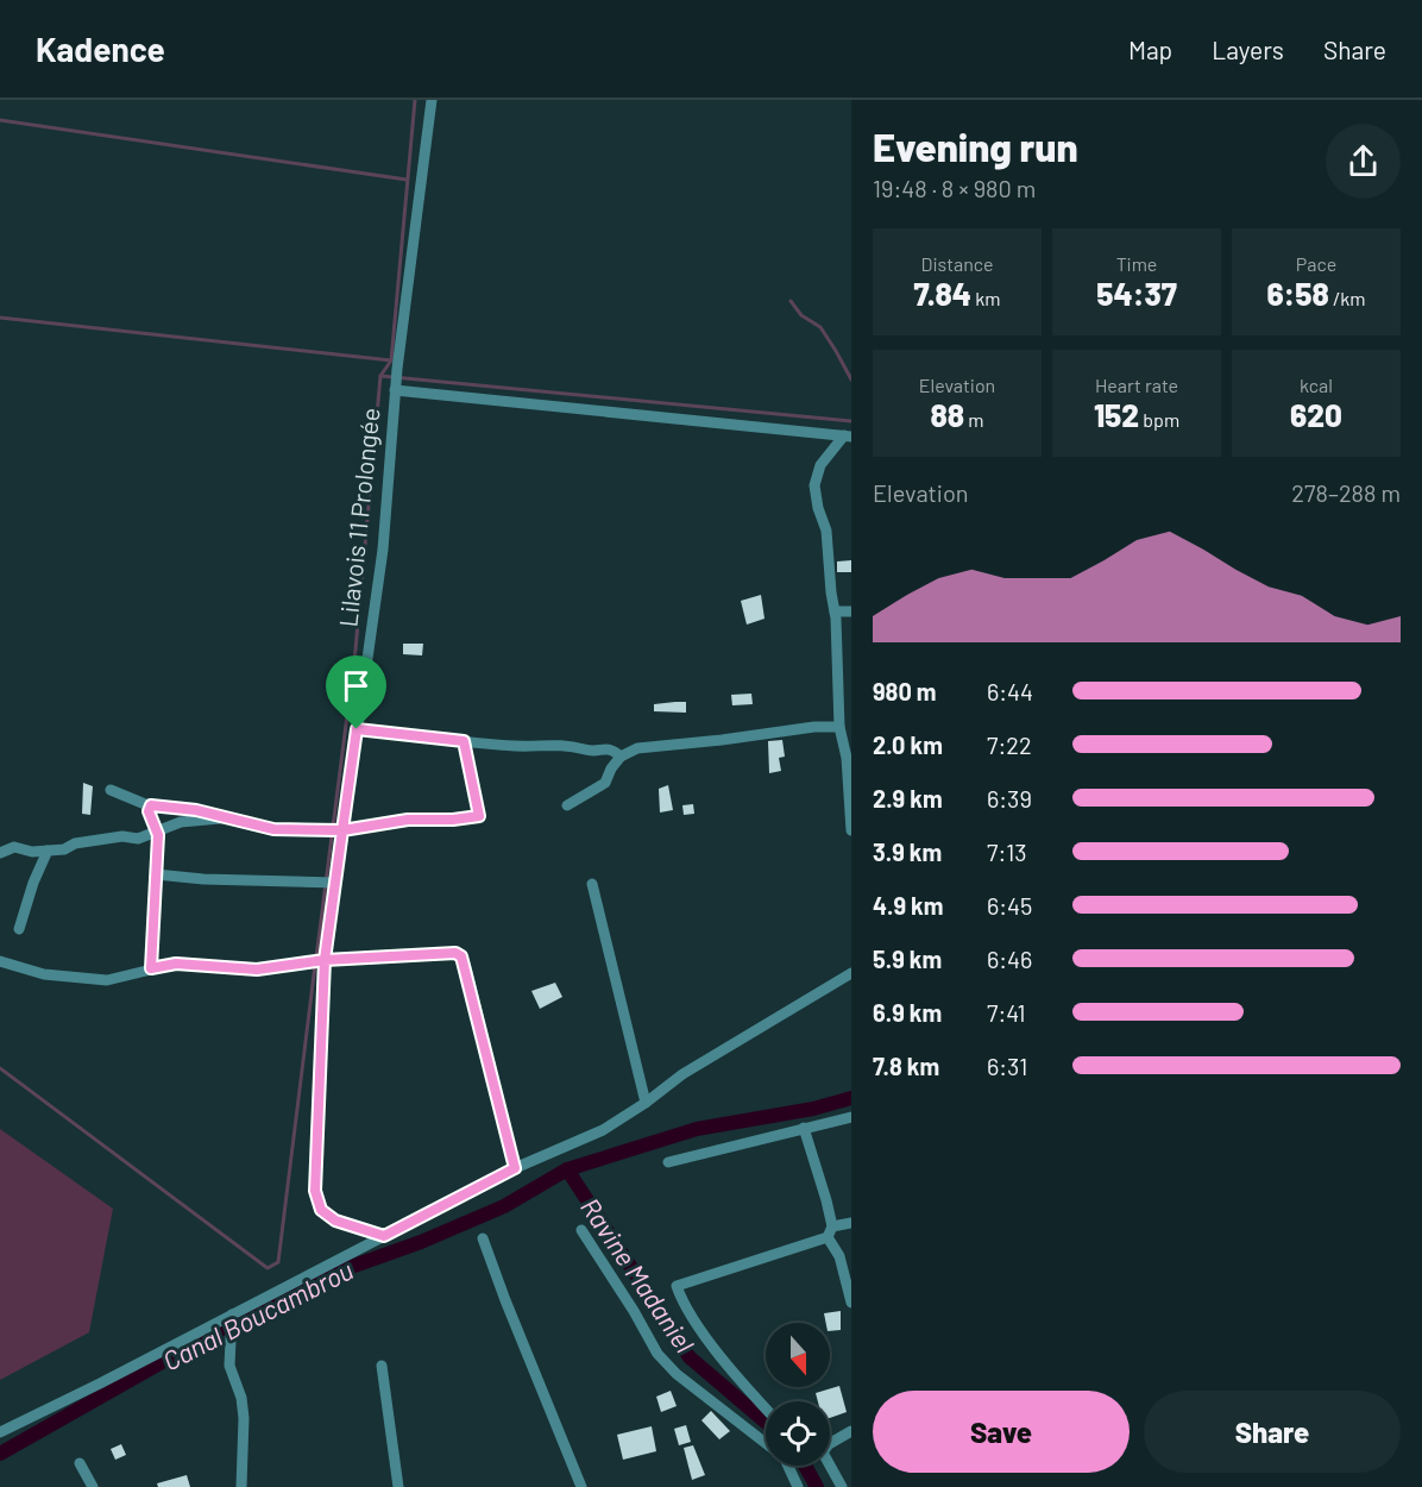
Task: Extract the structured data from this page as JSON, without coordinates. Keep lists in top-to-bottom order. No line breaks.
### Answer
{"streets":{"street":["Lilavois 11 Prolongée"]},"water":["Ravine Madaniel","Canal Boucambrou"],"north":"bottom","page":{"header":"Kadence","nav":["Map","Layers","Share"],"heading":["Evening run","19:48 · 8 × 980 m"],"stats":[["Distance","7.84 km"],["Time","54:37"],["Pace","6:58 /km"],["Elevation","88 m"],["Heart rate","152 bpm"],["kcal","620"]],"chart":["Elevation","278–288 m"],"list":[{"name":"980 m","note":"6:44"},{"name":"2.0 km","note":"7:22"},{"name":"2.9 km","note":"6:39"},{"name":"3.9 km","note":"7:13"},{"name":"4.9 km","note":"6:45"},{"name":"5.9 km","note":"6:46"},{"name":"6.9 km","note":"7:41"},{"name":"7.8 km","note":"6:31"}],"buttons":["Save","Share"]}}
